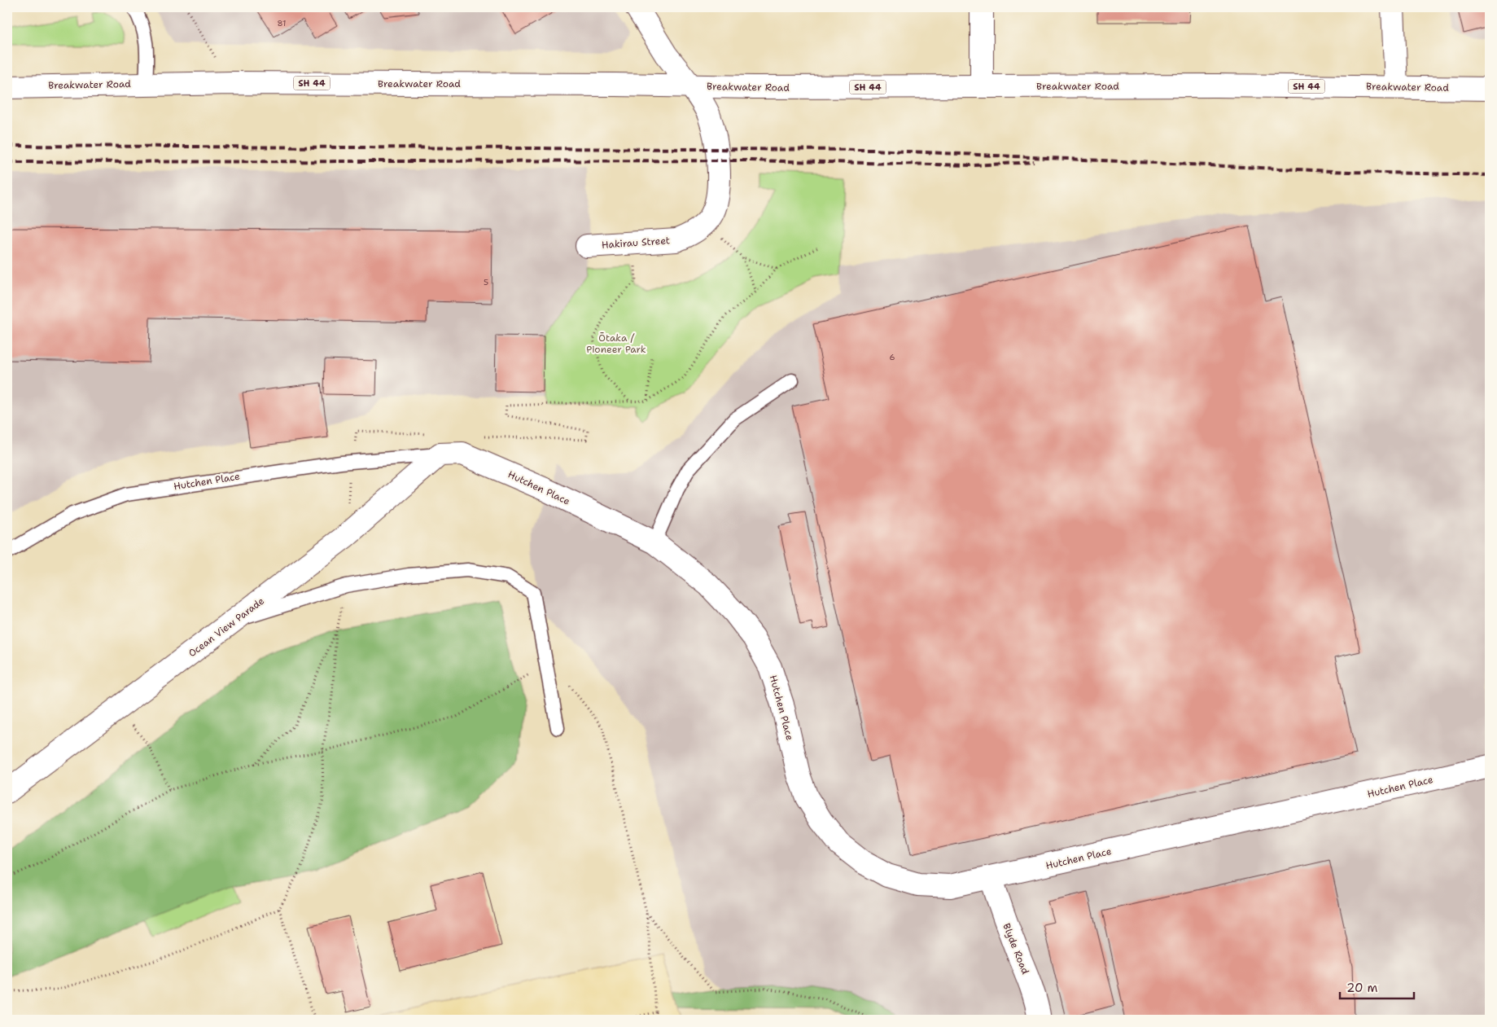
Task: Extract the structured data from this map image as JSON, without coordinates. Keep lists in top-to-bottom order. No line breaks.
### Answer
{"streets":{"main road":["SH 44","Breakwater Road","Hakirau Street","Hutchen Place","Ocean View Parade","Blyde Road"]},"crossings":[["Breakwater Road","Hakirau Street"],["Hutchen Place","Ocean View Parade"],["Hutchen Place","Blyde Road"]],"parks":["Ōtaka / Pioneer Park"],"house_numbers":["81","5","6"],"scale_bar":"20 m"}
